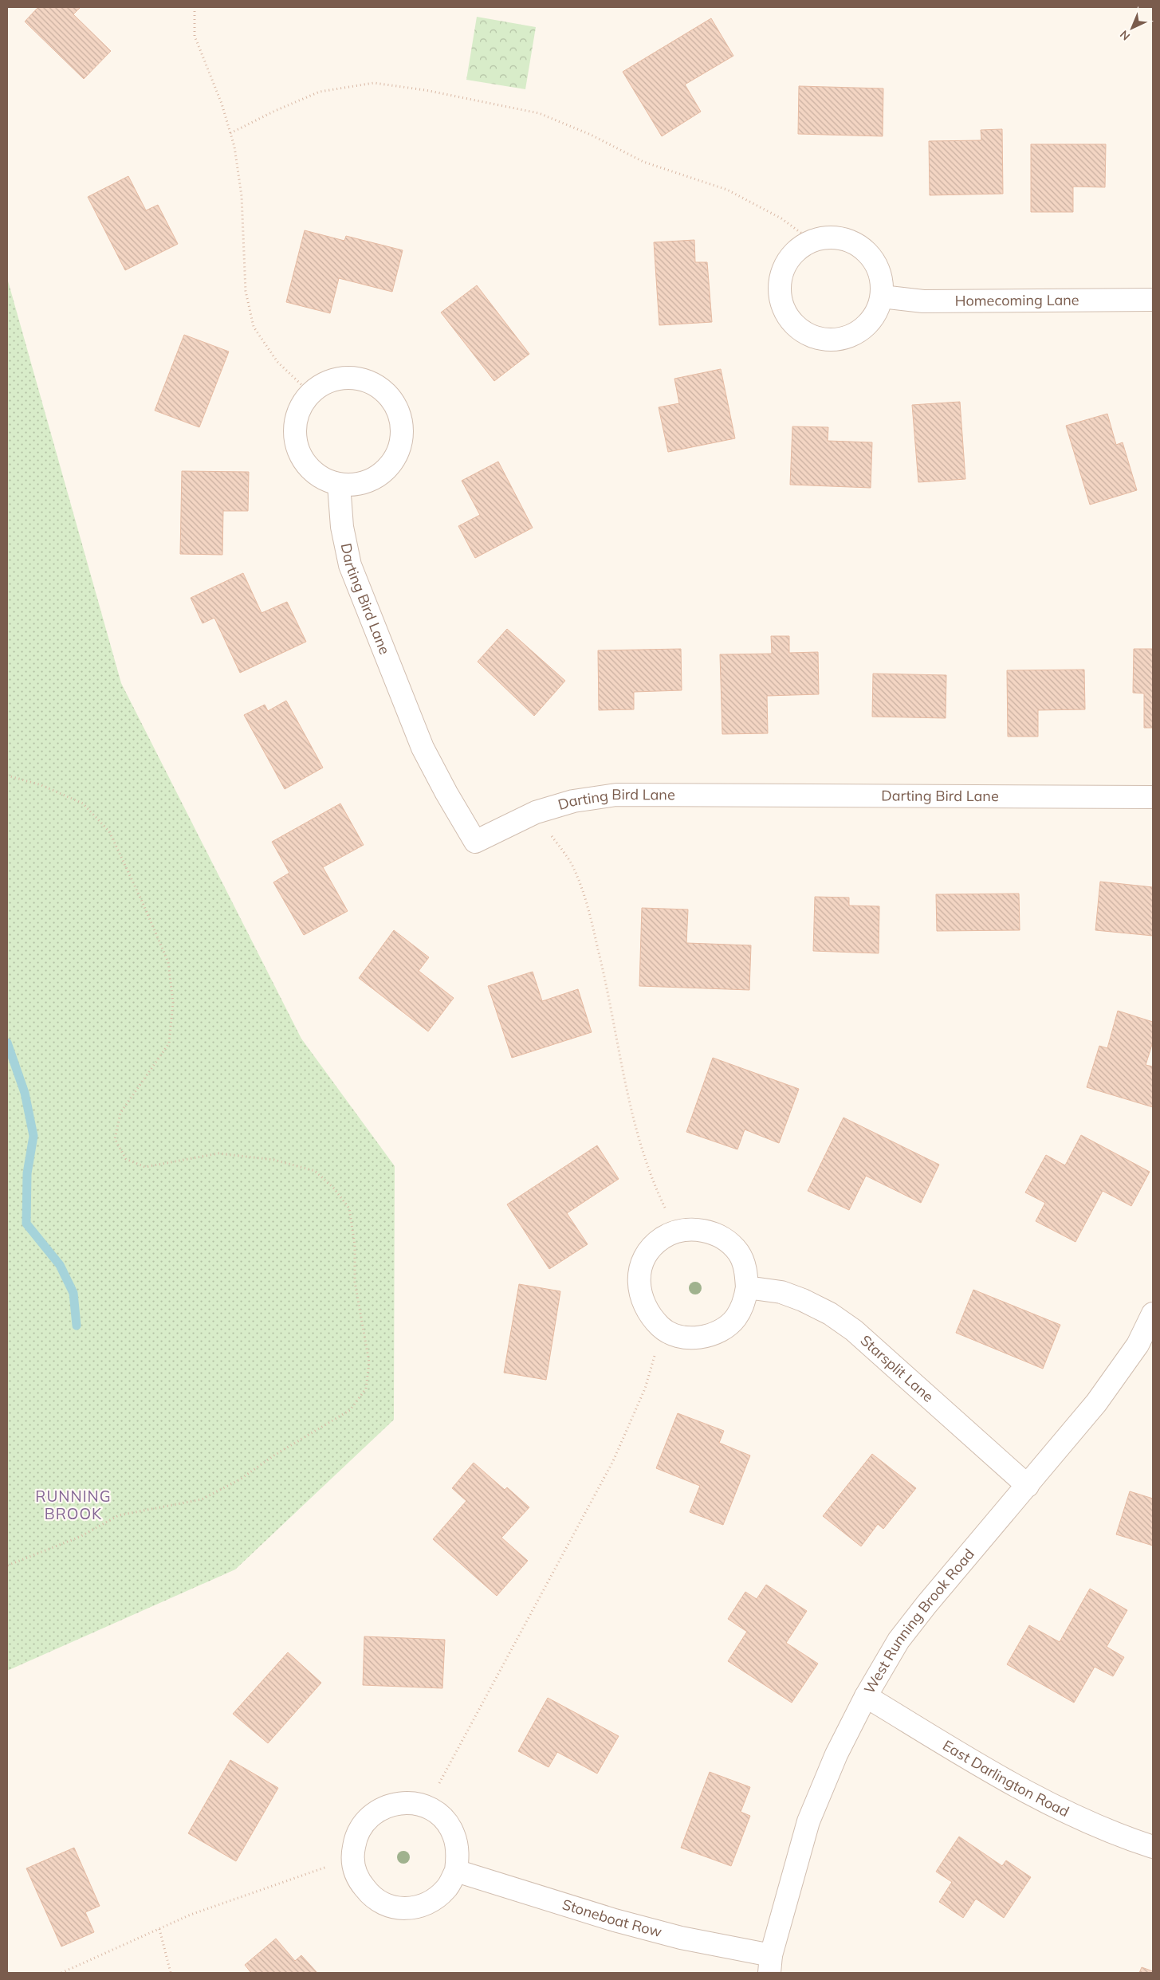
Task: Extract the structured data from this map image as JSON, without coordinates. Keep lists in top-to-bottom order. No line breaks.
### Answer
{"streets":{"street":["Homecoming Lane","Darting Bird Lane","Starsplit Lane","West Running Brook Road","East Darlington Road","Stoneboat Row"]},"crossings":[["Starsplit Lane","West Running Brook Road"],["West Running Brook Road","East Darlington Road"],["West Running Brook Road","Stoneboat Row"]],"districts":["RUNNING BROOK"],"north":"bottom left"}
